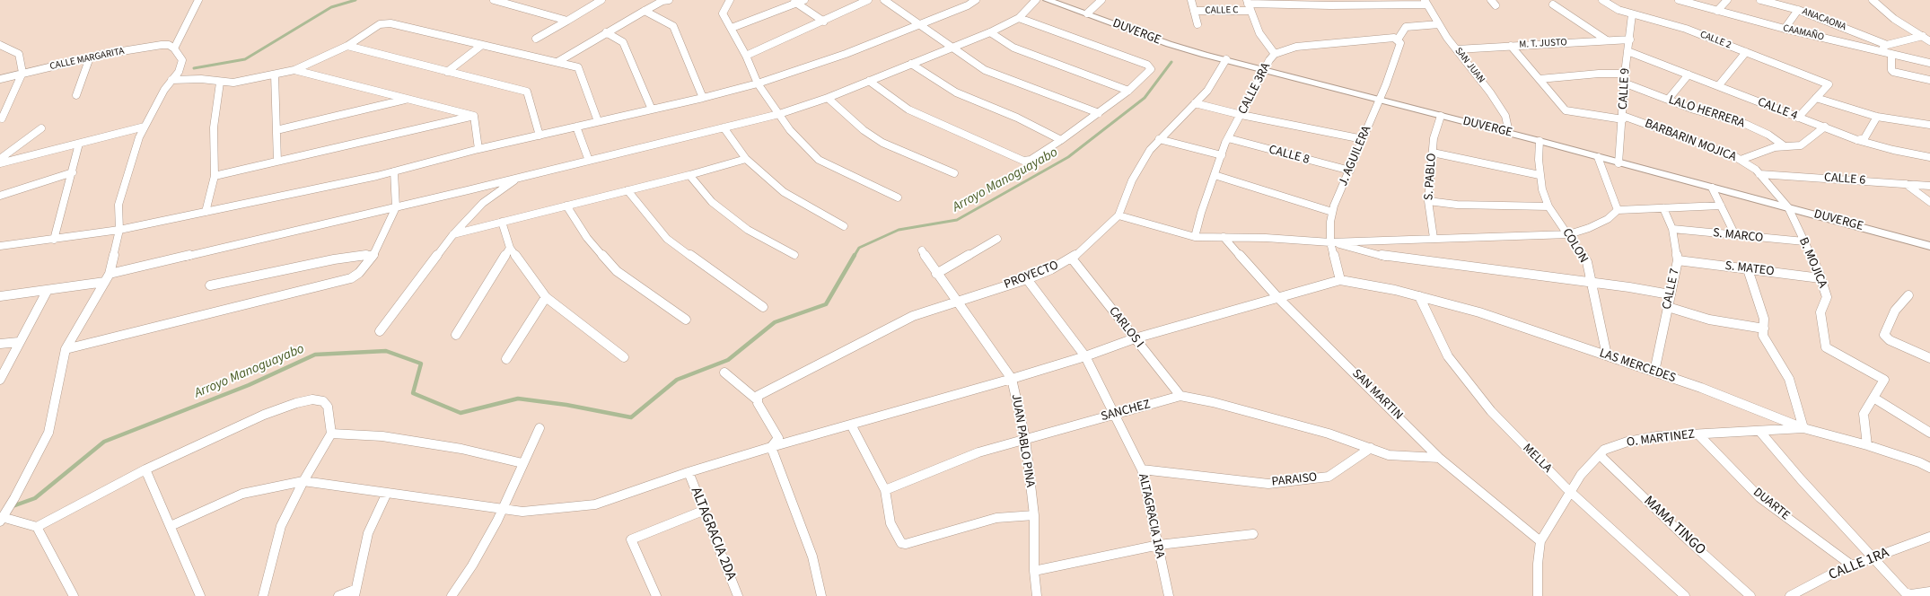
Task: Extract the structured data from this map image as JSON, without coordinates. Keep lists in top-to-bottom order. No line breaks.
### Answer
{"streets":{"street":["CALLE C","ANACAONA","DUVERGE","CAAMAÑO","CALLE 2","M. T. JUSTO","CALLE MARGARITA","SAN JUAN","CALLE 3RA","CALLE 9","CALLE 4","LALO HERRERA","BARBARIN MOJICA","CALLE 8","J. AGUILERA","S. PABLO","CALLE 6","S. MARCO","COLON","B. MOJICA","S. MATEO","PROYECTO","CALLE 7","CARLOS I","LAS MERCEDES","SAN MARTIN","SANCHEZ","O. MARTINEZ","JUAN PABLO PINA","MELLA","PARAISO","DUARTE","ALTAGRACIA 1RA","MAMA TINGO","ALTAGRACIA 2DA","CALLE 1RA"]},"crossings":[["DUVERGE","SAN JUAN"],["DUVERGE","CALLE 3RA"],["DUVERGE","CALLE 9"],["DUVERGE","BARBARIN MOJICA"],["DUVERGE","J. AGUILERA"],["DUVERGE","S. PABLO"],["DUVERGE","COLON"],["DUVERGE","B. MOJICA"],["DUVERGE","PROYECTO"],["CALLE 2","CALLE 9"],["M. T. JUSTO","SAN JUAN"],["M. T. JUSTO","CALLE 9"],["M. T. JUSTO","BARBARIN MOJICA"],["CALLE 3RA","CALLE 8"],["CALLE 3RA","J. AGUILERA"],["CALLE 9","CALLE 4"],["CALLE 9","LALO HERRERA"],["CALLE 9","BARBARIN MOJICA"],["BARBARIN MOJICA","CALLE 6"],["BARBARIN MOJICA","B. MOJICA"],["CALLE 8","J. AGUILERA"],["J. AGUILERA","LAS MERCEDES"],["S. MARCO","B. MOJICA"],["S. MARCO","CALLE 7"],["COLON","LAS MERCEDES"],["B. MOJICA","S. MATEO"],["S. MATEO","CALLE 7"],["PROYECTO","CARLOS I"],["PROYECTO","JUAN PABLO PINA"],["PROYECTO","ALTAGRACIA 1RA"],["CALLE 7","LAS MERCEDES"],["CARLOS I","SANCHEZ"],["LAS MERCEDES","O. MARTINEZ"],["LAS MERCEDES","MELLA"],["SAN MARTIN","O. MARTINEZ"],["SANCHEZ","JUAN PABLO PINA"],["SANCHEZ","PARAISO"],["SANCHEZ","ALTAGRACIA 1RA"],["O. MARTINEZ","MELLA"],["O. MARTINEZ","DUARTE"],["O. MARTINEZ","MAMA TINGO"],["PARAISO","ALTAGRACIA 1RA"],["DUARTE","CALLE 1RA"]],"water":["Arroyo Manoguayabo"]}
